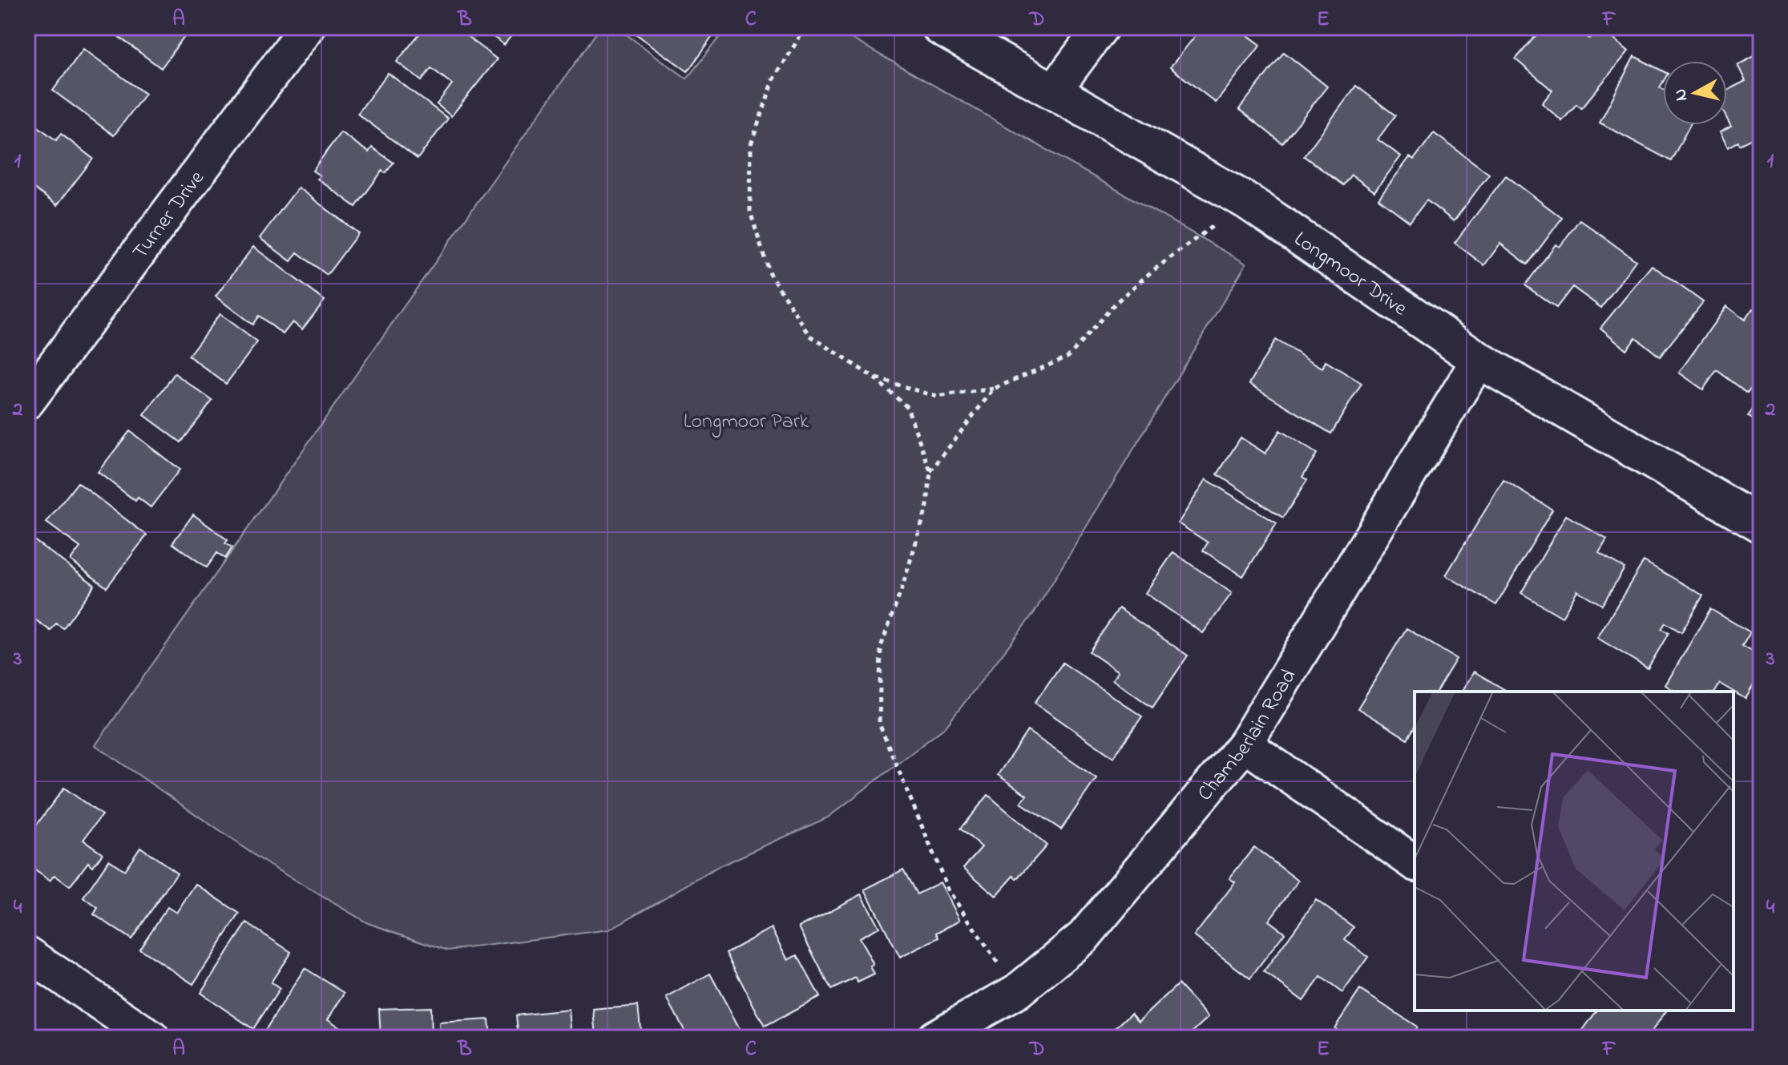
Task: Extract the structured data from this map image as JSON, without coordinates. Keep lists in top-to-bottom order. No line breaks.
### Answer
{"streets":{"street":["Turner Drive","Longmoor Drive","Chamberlain Road"]},"crossings":[["Longmoor Drive","Chamberlain Road"]],"parks":["Longmoor Park"],"north":"left","grid":{"columns":["A","B","C","D","E","F"],"rows":["1","2","3","4"]}}
